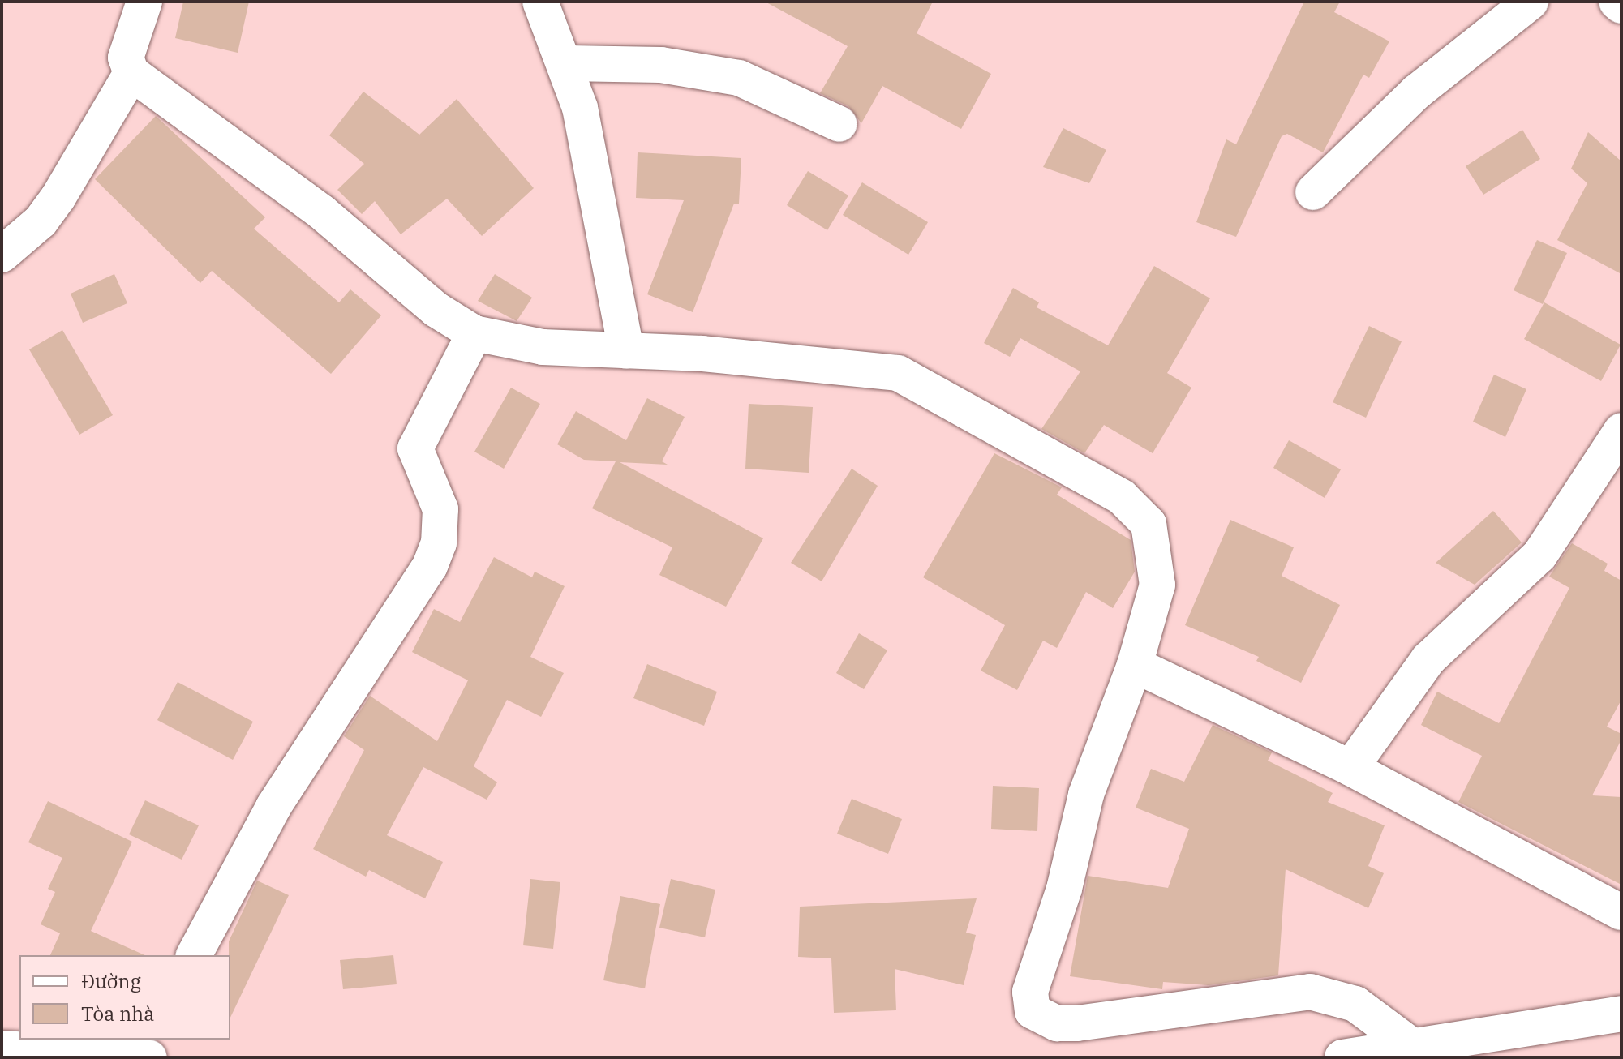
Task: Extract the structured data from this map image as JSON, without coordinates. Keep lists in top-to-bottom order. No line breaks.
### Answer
{"legend":["Đường","Tòa nhà"]}
